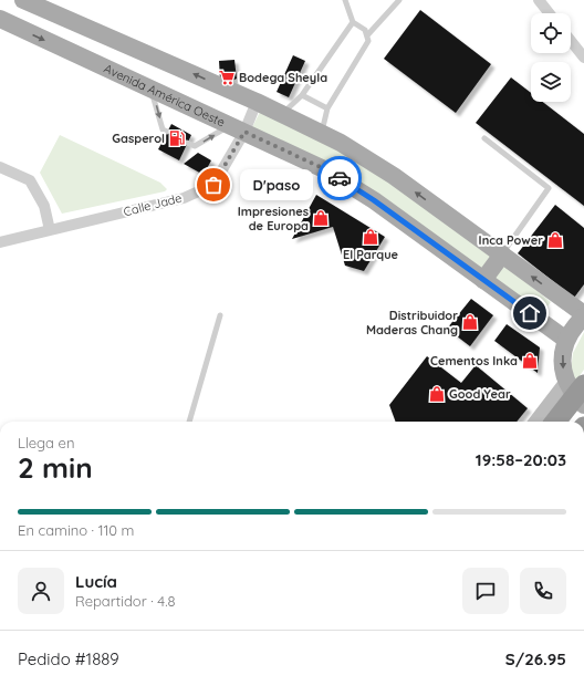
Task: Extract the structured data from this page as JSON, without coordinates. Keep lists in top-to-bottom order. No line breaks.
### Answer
{"streets":{"main road":["Avenida América Oeste"],"street":["Calle Jade"]},"crossings":[["Avenida América Oeste","Calle Jade"]],"places":{"supermarket":["Bodega Sheyla"],"fuel station":["Gasperol"],"other":["D'paso"],"shop":["Impresiones de Europa","El Parque","Inca Power","Distribuidor Maderas Chang","Cementos Inka","Good Year"]},"page":{"bubble":"D'paso","heading":["2 min","Llega en","19:58–20:03"],"panel":["Lucía","Repartidor · 4.8","Pedido #1889","S/26.95"],"bar":"En camino · 110 m"}}
